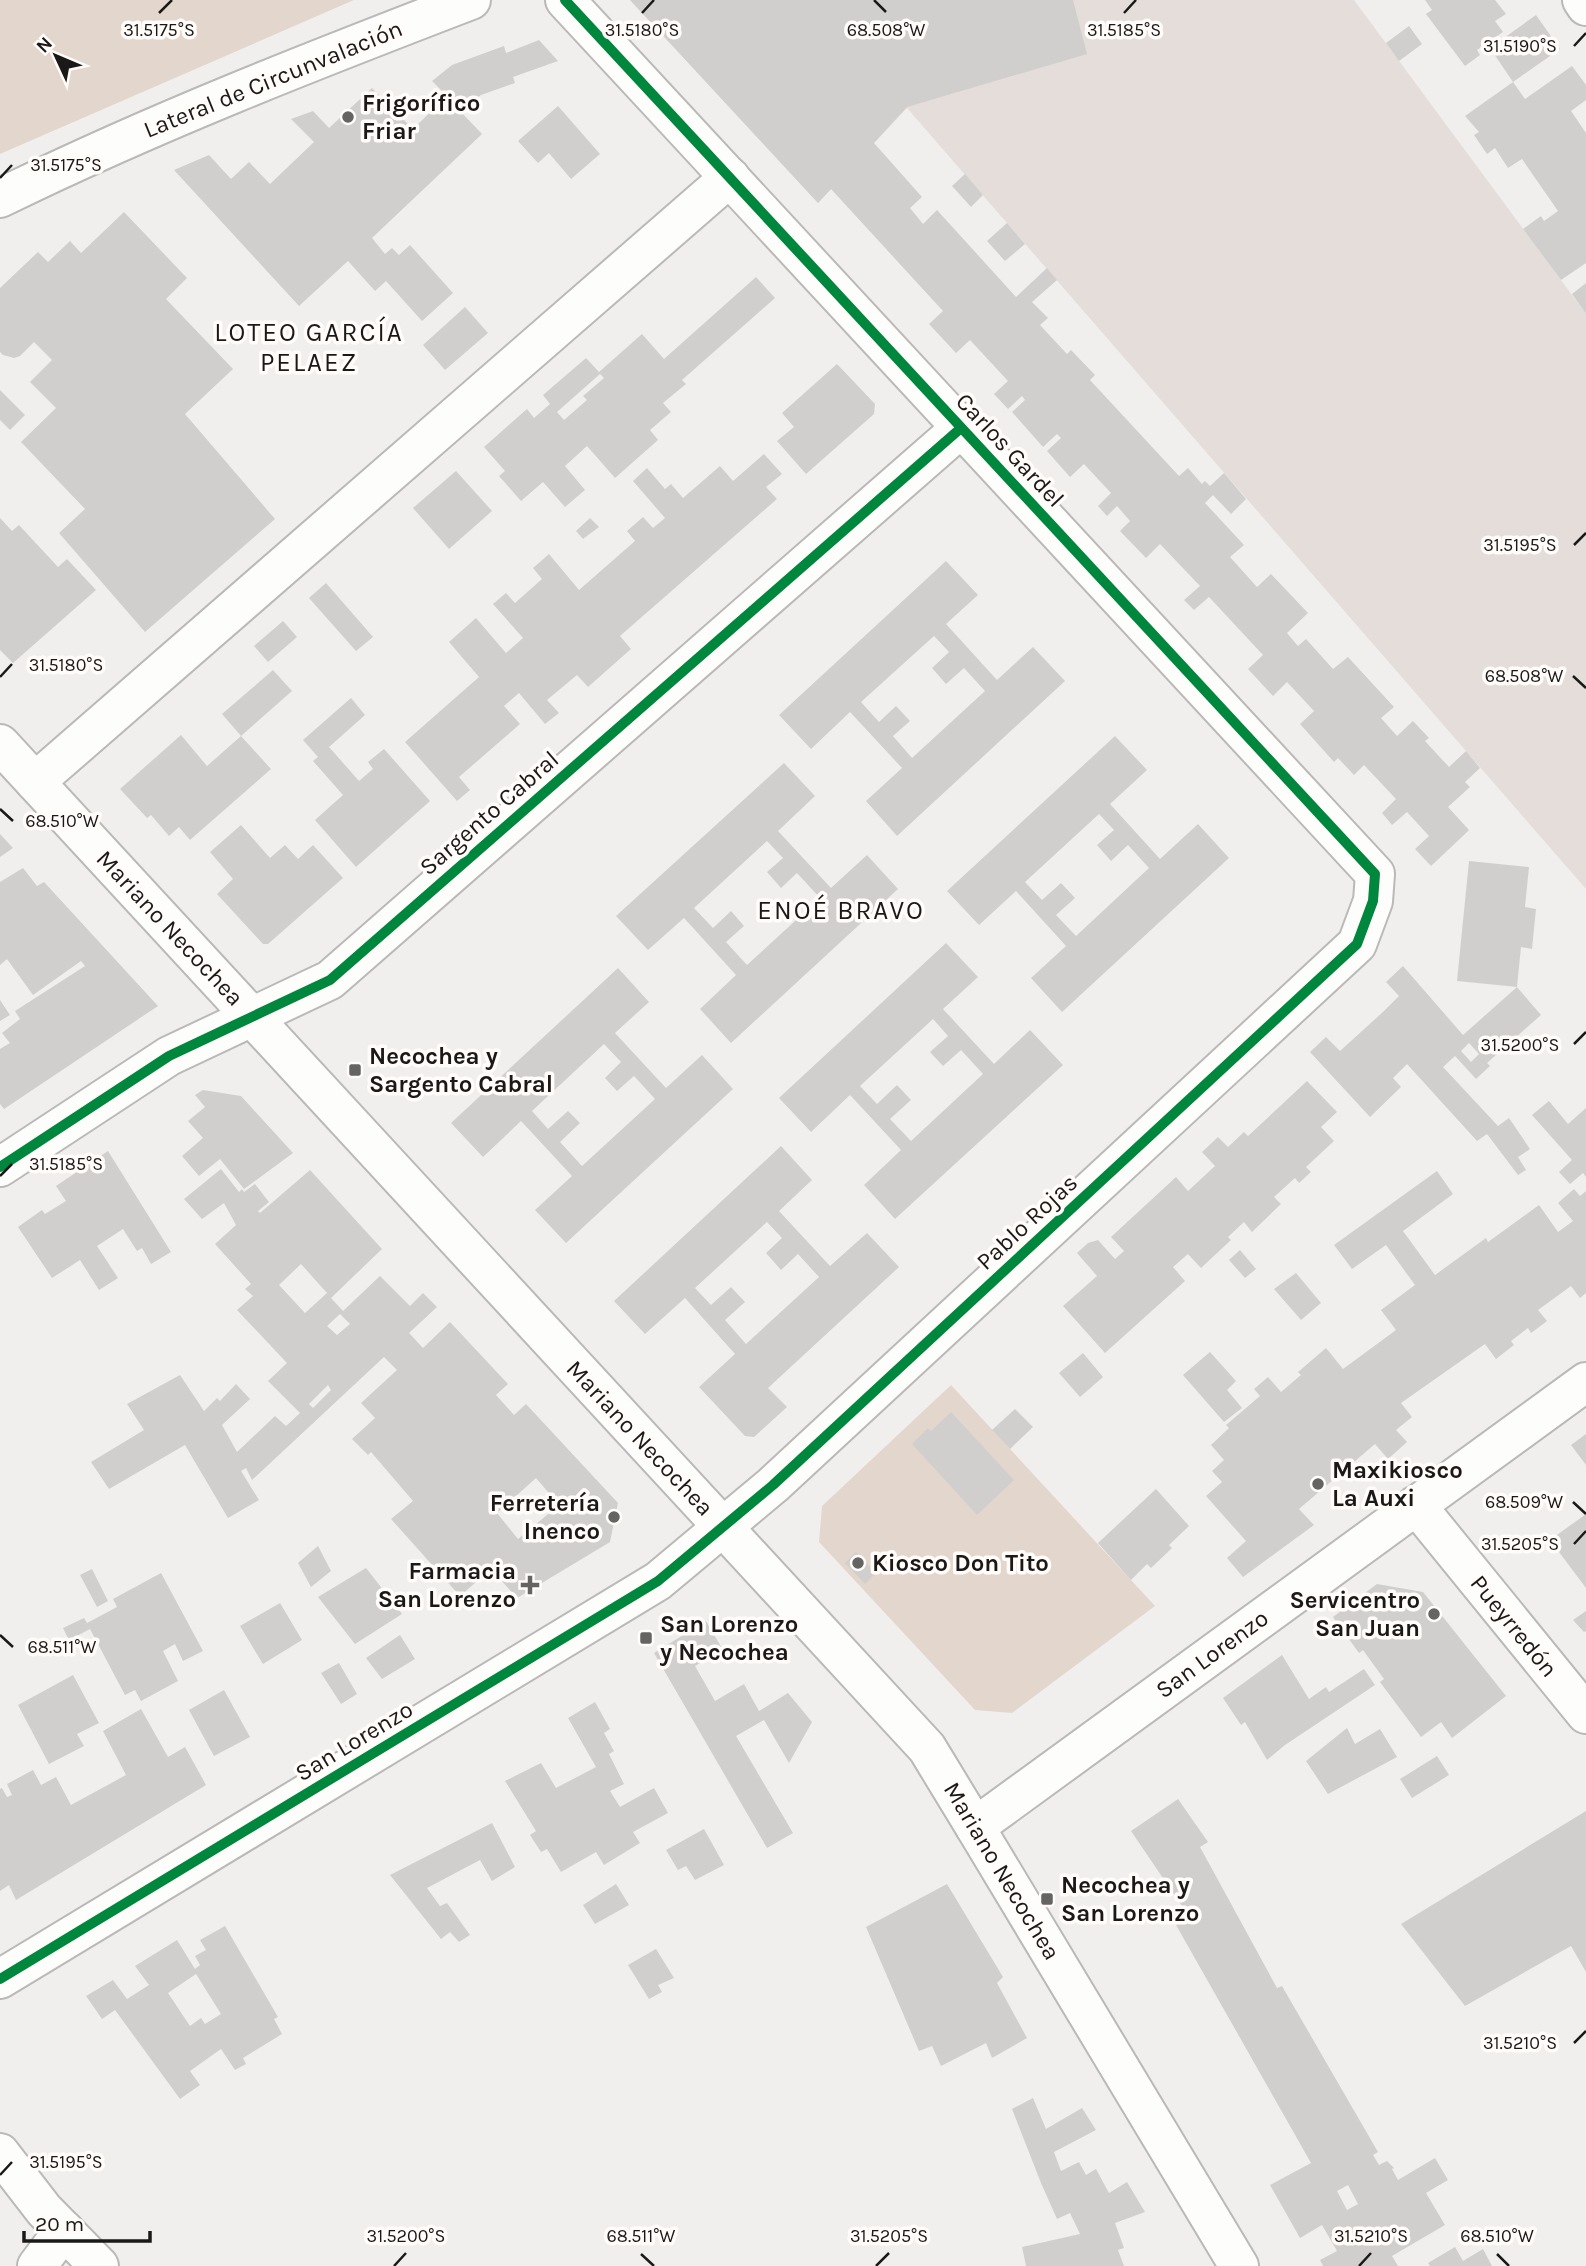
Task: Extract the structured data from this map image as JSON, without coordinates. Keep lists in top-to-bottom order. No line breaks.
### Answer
{"streets":{"street":["Lateral de Circunvalación","Carlos Gardel","Sargento Cabral","Mariano Necochea","Pablo Rojas","Pueyrredón","San Lorenzo"]},"crossings":[["Carlos Gardel","Sargento Cabral"],["Carlos Gardel","Pablo Rojas"],["Sargento Cabral","Mariano Necochea"],["Mariano Necochea","Pablo Rojas"],["Mariano Necochea","San Lorenzo"],["Pablo Rojas","San Lorenzo"],["Pueyrredón","San Lorenzo"]],"districts":["LOTEO GARCÍA PELAEZ","ENOÉ BRAVO"],"places":{"other":["Frigorífico Friar","Maxikiosco La Auxi","Ferretería Inenco","Kiosco Don Tito","Servicentro San Juan"],"transit":["Necochea y Sargento Cabral","San Lorenzo y Necochea","Necochea y San Lorenzo"],"health":["Farmacia San Lorenzo"]},"scale_bar":"20 m","north":"top left","coordinates":["68.508°W","31.5175°S","31.5180°S","31.5185°S","31.5190°S","31.5195°S","68.510°W","31.5200°S","68.509°W","31.5205°S","68.511°W","31.5210°S"]}
